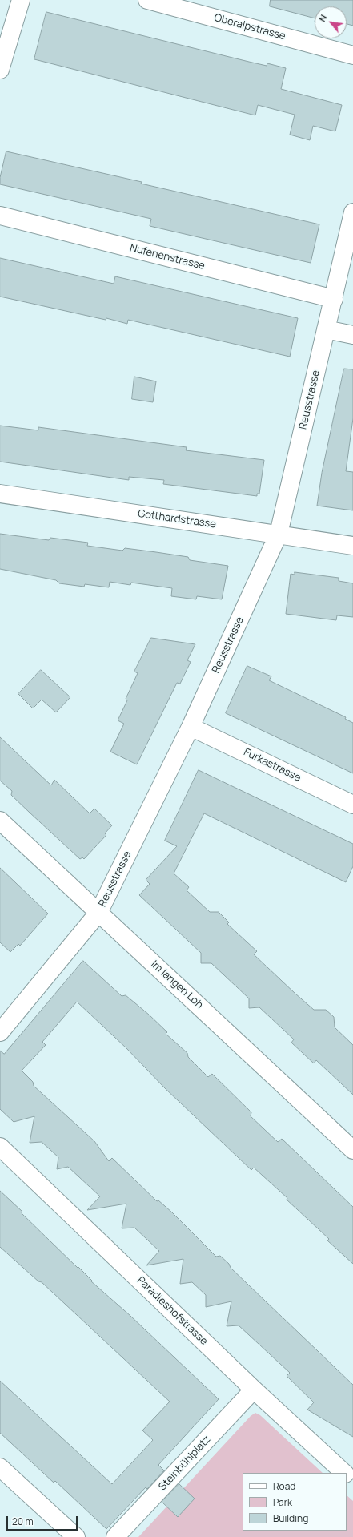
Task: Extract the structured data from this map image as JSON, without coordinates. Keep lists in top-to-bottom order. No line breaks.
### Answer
{"streets":{"street":["Oberalpstrasse","Nufenenstrasse","Reusstrasse","Gotthardstrasse","Furkastrasse","Im langen Loh","Paradieshofstrasse","Steinbühlplatz"]},"crossings":[["Nufenenstrasse","Reusstrasse"],["Reusstrasse","Gotthardstrasse"],["Reusstrasse","Furkastrasse"],["Reusstrasse","Im langen Loh"],["Paradieshofstrasse","Steinbühlplatz"]],"legend":["Road","Park","Building"],"scale_bar":"20 m","north":"top left"}
